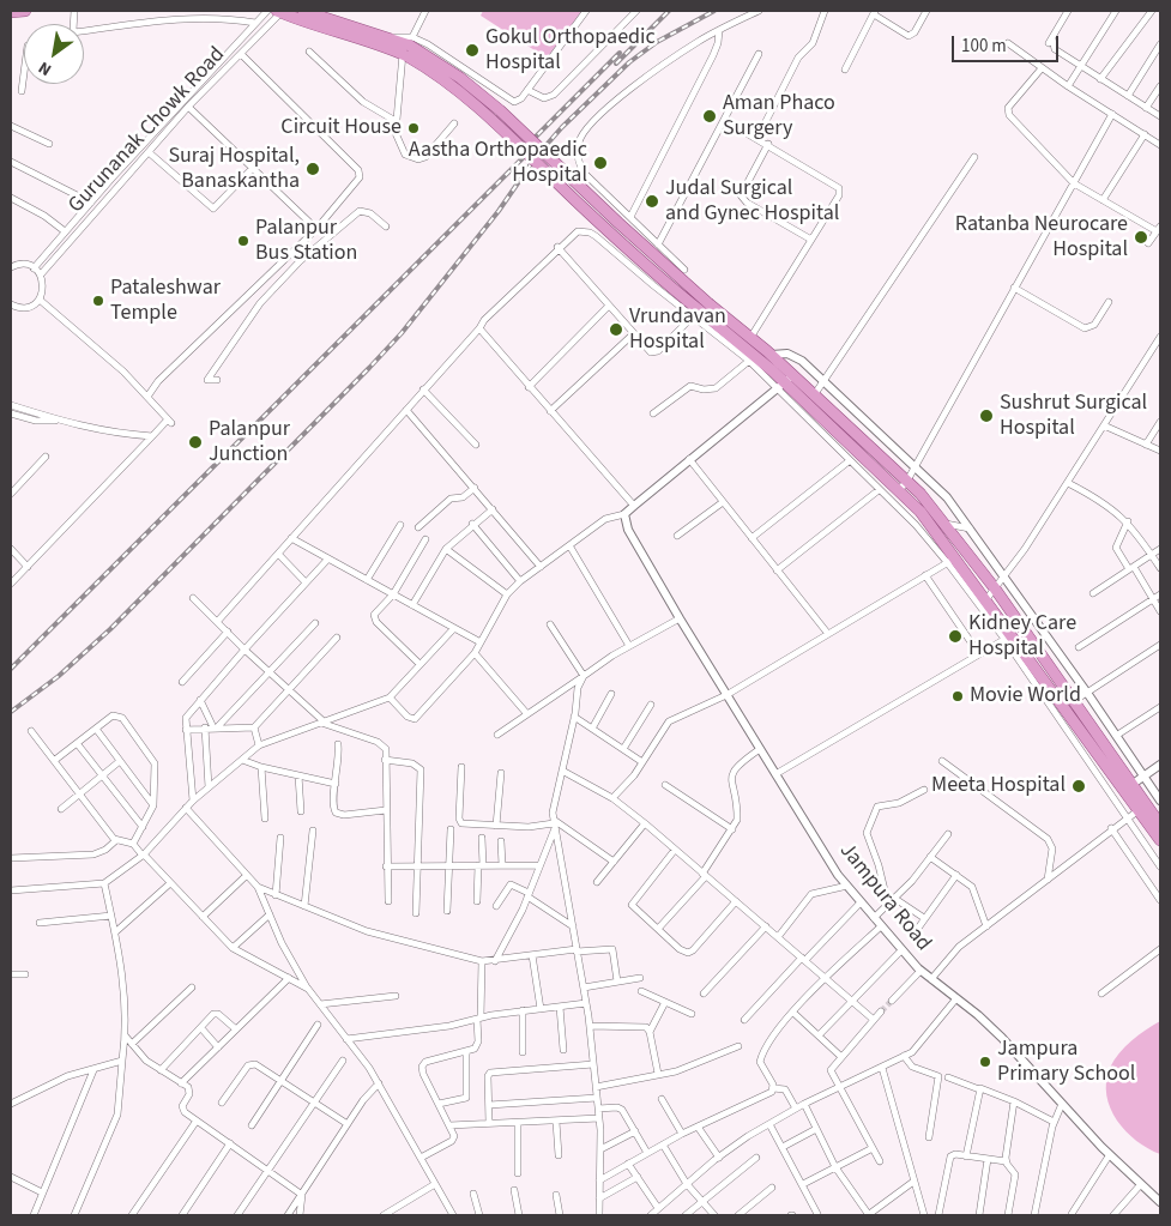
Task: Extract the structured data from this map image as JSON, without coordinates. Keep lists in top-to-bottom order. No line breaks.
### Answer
{"streets":{"street":["Gurunanak Chowk Road","Jampura Road"]},"places":["Gokul Orthopaedic Hospital","Aman Phaco Surgery","Circuit House","Aastha Orthopaedic Hospital","Suraj Hospital, Banaskantha","Judal Surgical and Gynec Hospital","Ratanba Neurocare Hospital","Palanpur Bus Station","Pataleshwar Temple","Vrundavan Hospital","Sushrut Surgical Hospital","Palanpur Junction","Kidney Care Hospital","Movie World","Meeta Hospital","Jampura Primary School"],"scale_bar":"100 m","north":"bottom left"}
